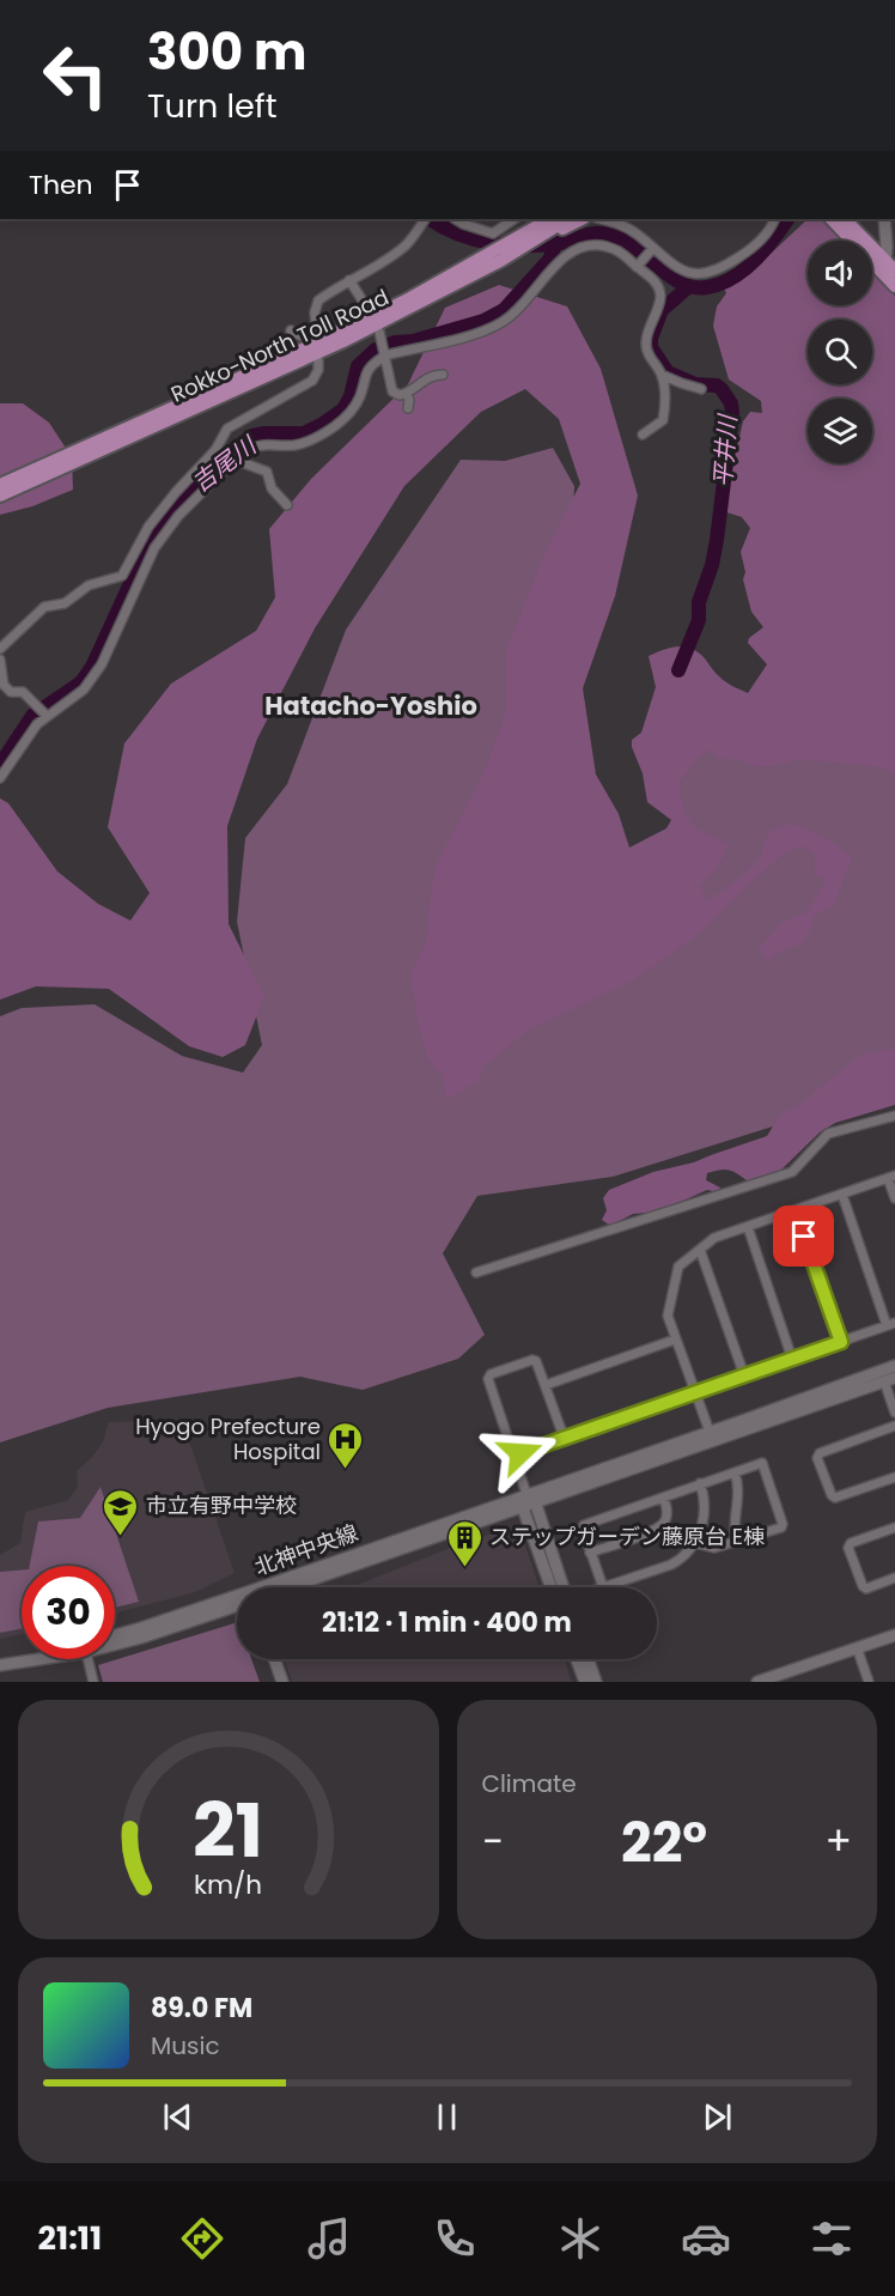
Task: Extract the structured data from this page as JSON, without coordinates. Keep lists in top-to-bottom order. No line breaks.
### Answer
{"streets":{"main road":["Rokko-North Toll Road"],"street":["北神中央線"]},"districts":["Hatacho-Yoshio"],"water":["平井川","吉尾川"],"places":{"hospital":["Hyogo Prefecture Hospital"],"school or university":["市立有野中学校"],"building":["ステップガーデン藤原台 E棟"]},"page":{"turn":["300 m","Turn left"],"then":"Then","limit":"30","trip":"21:12 · 1 min · 400 m","tile":"Climate","heat":["−","22°","+"],"song":["89.0 FM","Music"],"tabs":"21:11","gauge":["21","km/h"]}}
